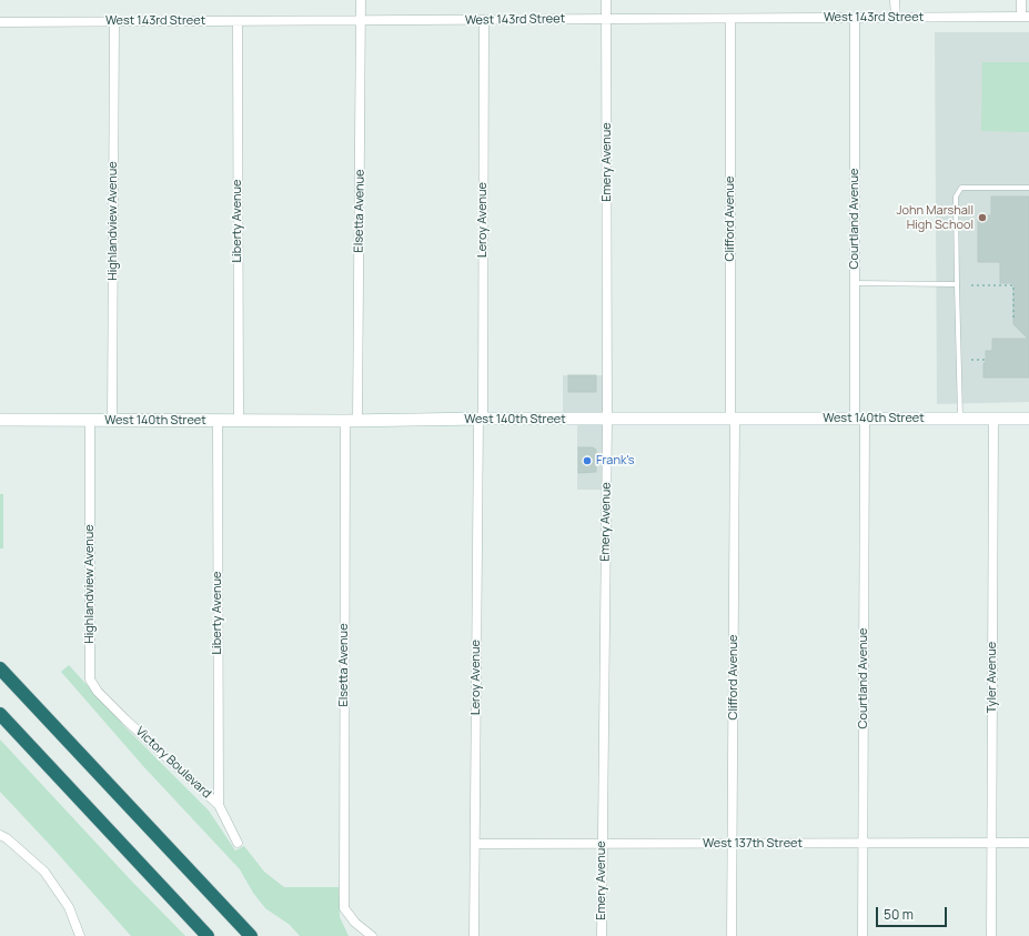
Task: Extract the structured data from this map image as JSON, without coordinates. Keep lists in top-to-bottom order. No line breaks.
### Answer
{"streets":{"street":["West 143rd Street","Emery Avenue","Elsetta Avenue","Clifford Avenue","Courtland Avenue","Leroy Avenue","Highlandview Avenue","Liberty Avenue","West 140th Street","Tyler Avenue","Victory Boulevard","West 137th Street"]},"crossings":[["West 143rd Street","Emery Avenue"],["West 143rd Street","Elsetta Avenue"],["West 143rd Street","Clifford Avenue"],["West 143rd Street","Courtland Avenue"],["West 143rd Street","Leroy Avenue"],["West 143rd Street","Highlandview Avenue"],["West 143rd Street","Liberty Avenue"],["Emery Avenue","West 140th Street"],["Emery Avenue","West 137th Street"],["Elsetta Avenue","West 140th Street"],["Clifford Avenue","West 140th Street"],["Clifford Avenue","West 137th Street"],["Courtland Avenue","West 140th Street"],["Courtland Avenue","West 137th Street"],["Leroy Avenue","West 140th Street"],["Leroy Avenue","West 137th Street"],["Highlandview Avenue","West 140th Street"],["Highlandview Avenue","Victory Boulevard"],["Liberty Avenue","West 140th Street"],["Liberty Avenue","Victory Boulevard"],["West 140th Street","Tyler Avenue"],["Tyler Avenue","West 137th Street"]],"places":["John Marshall High School","Frank's"],"scale_bar":"50 m"}
